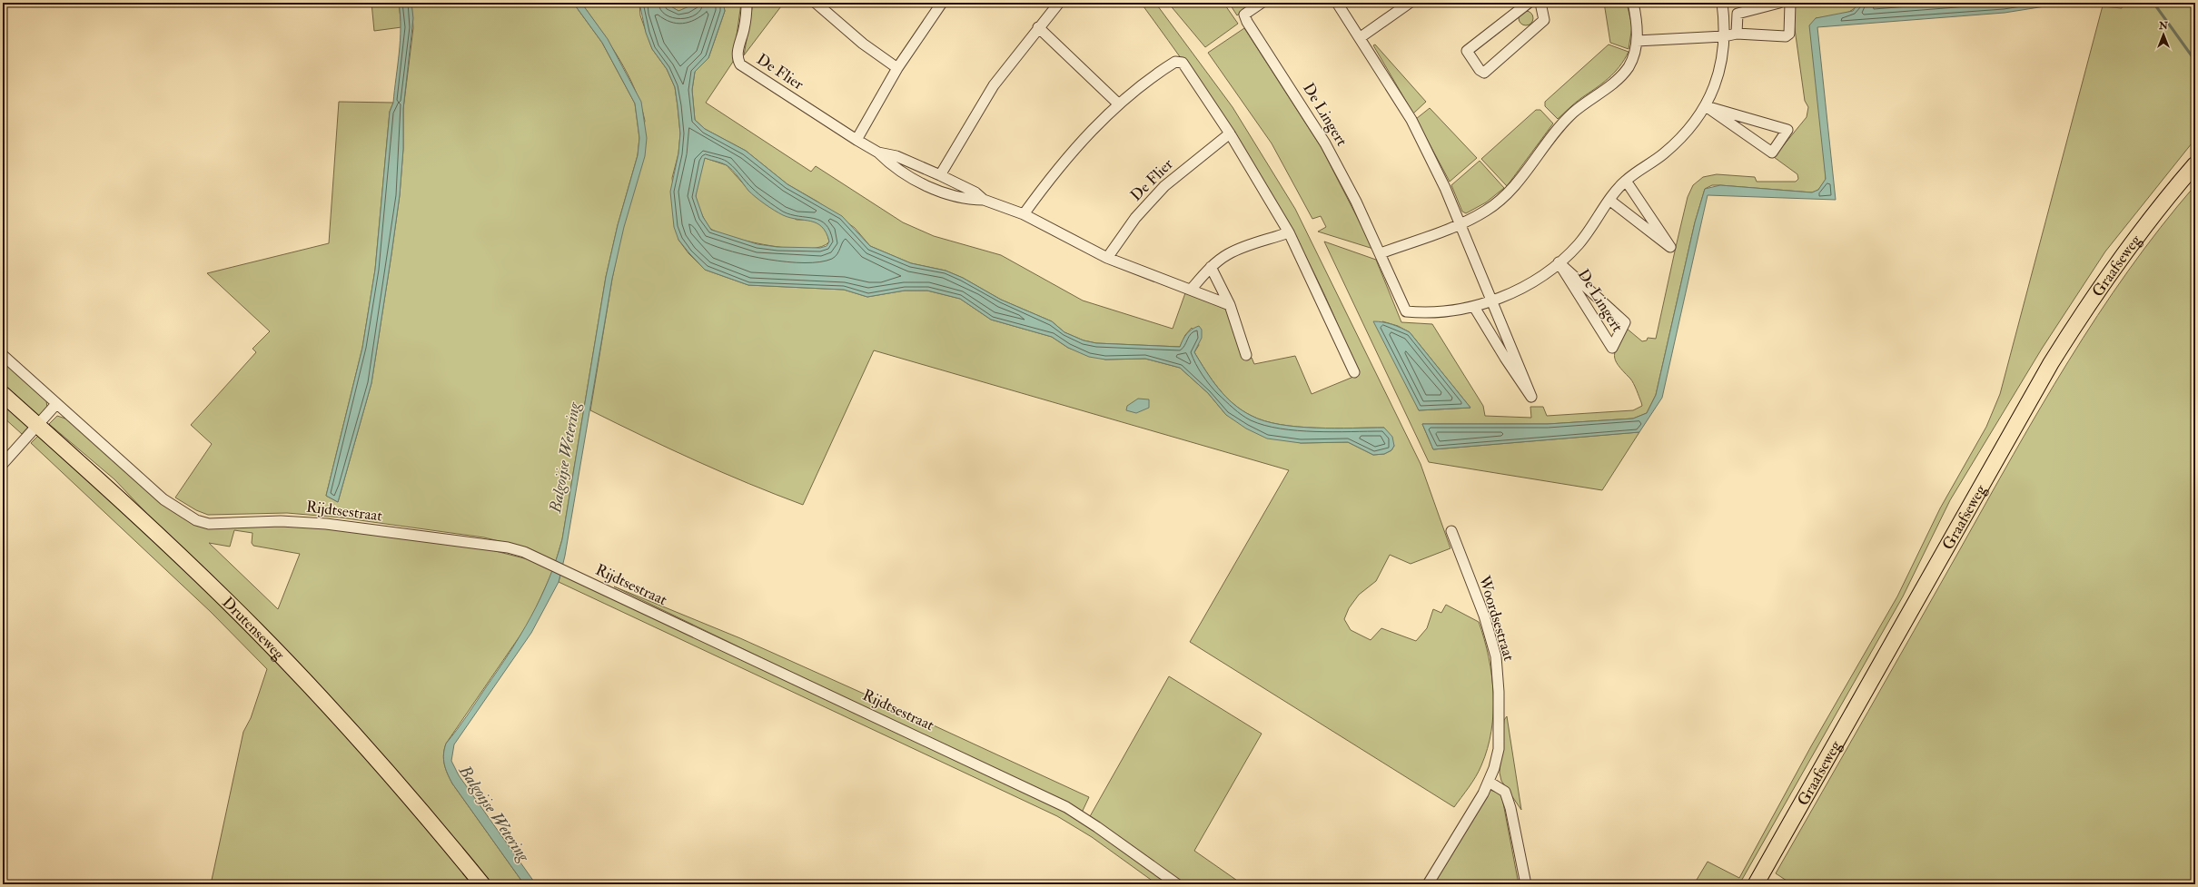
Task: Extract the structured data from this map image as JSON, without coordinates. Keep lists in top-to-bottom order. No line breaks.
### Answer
{"streets":{"main road":["Graafseweg","Drutenseweg"],"street":["De Flier","De Lingert","Rijdtsestraat","Woordsestraat"]},"water":["Balgoijse Wetering"],"north":"top"}
